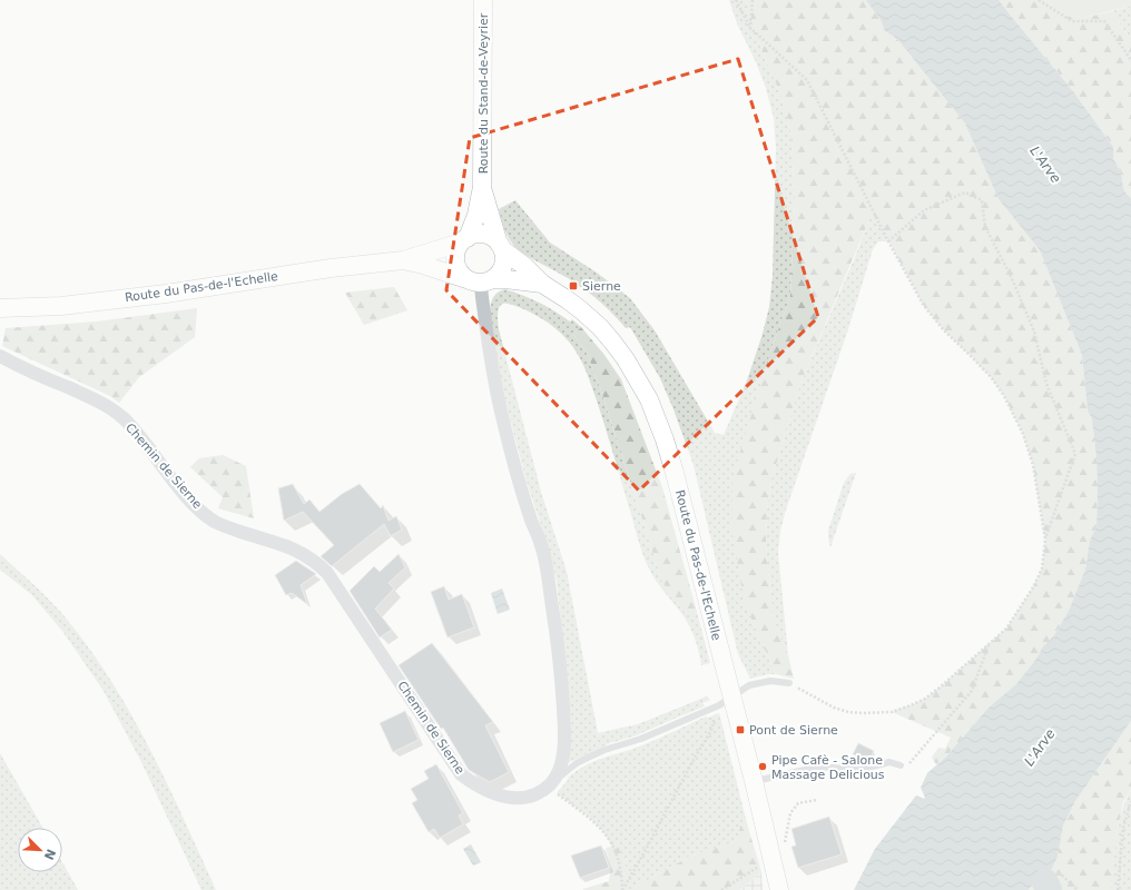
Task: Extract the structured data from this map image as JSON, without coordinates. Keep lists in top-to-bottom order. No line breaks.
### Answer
{"streets":{"main road":["Route du Stand-de-Veyrier","Route du Pas-de-l'Echelle"],"street":["Chemin de Sierne"]},"crossings":[["Route du Stand-de-Veyrier","Route du Pas-de-l'Echelle"],["Route du Stand-de-Veyrier","Chemin de Sierne"],["Route du Pas-de-l'Echelle","Chemin de Sierne"]],"water":["L'Arve"],"places":{"transit":["Sierne","Pont de Sierne"],"other":["Pipe Cafè - Salone Massage Delicious"]},"north":"bottom right"}
